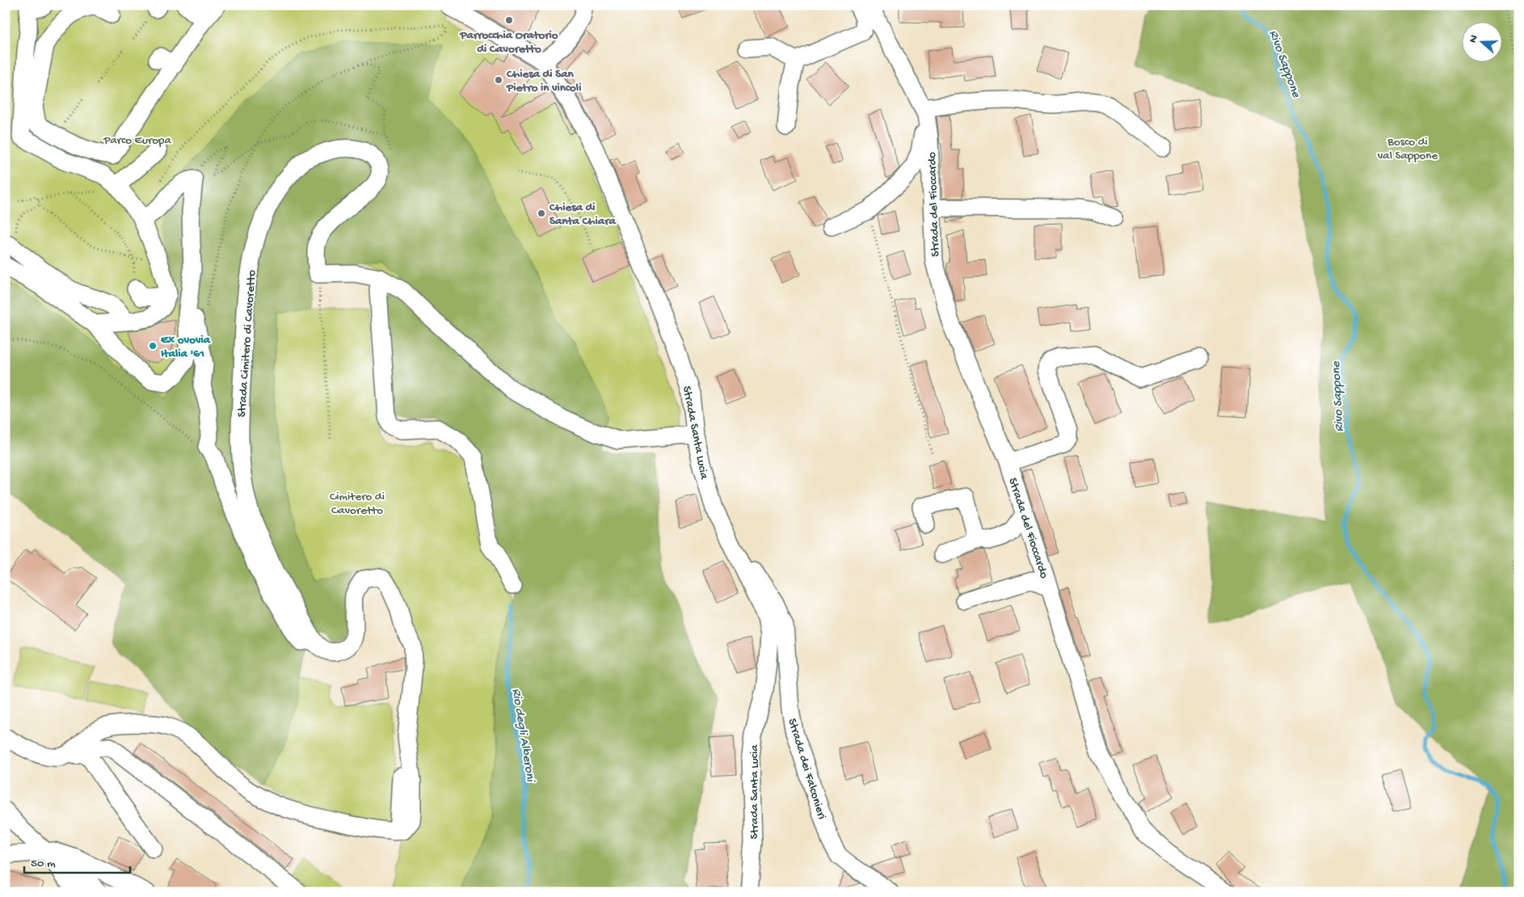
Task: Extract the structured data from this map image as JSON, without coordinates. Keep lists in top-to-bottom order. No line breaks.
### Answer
{"streets":{"street":["Strada del Fioccardo","Strada Cimitero di Cavoretto","Strada Santa Lucia","Strada dei Falconieri"]},"crossings":[["Strada Santa Lucia","Strada dei Falconieri"]],"water":["Rivo Sappone","Rio degli Alberoni"],"parks":["Parco Europa","Bosco di val Sappone","Cimitero di Cavoretto"],"places":["Parrocchia Oratorio di Cavoretto","Chiesa di San Pietro in vincoli","Chiesa di Santa Chiara","Ex ovovia Italia '61"],"scale_bar":"50 m","north":"left"}
